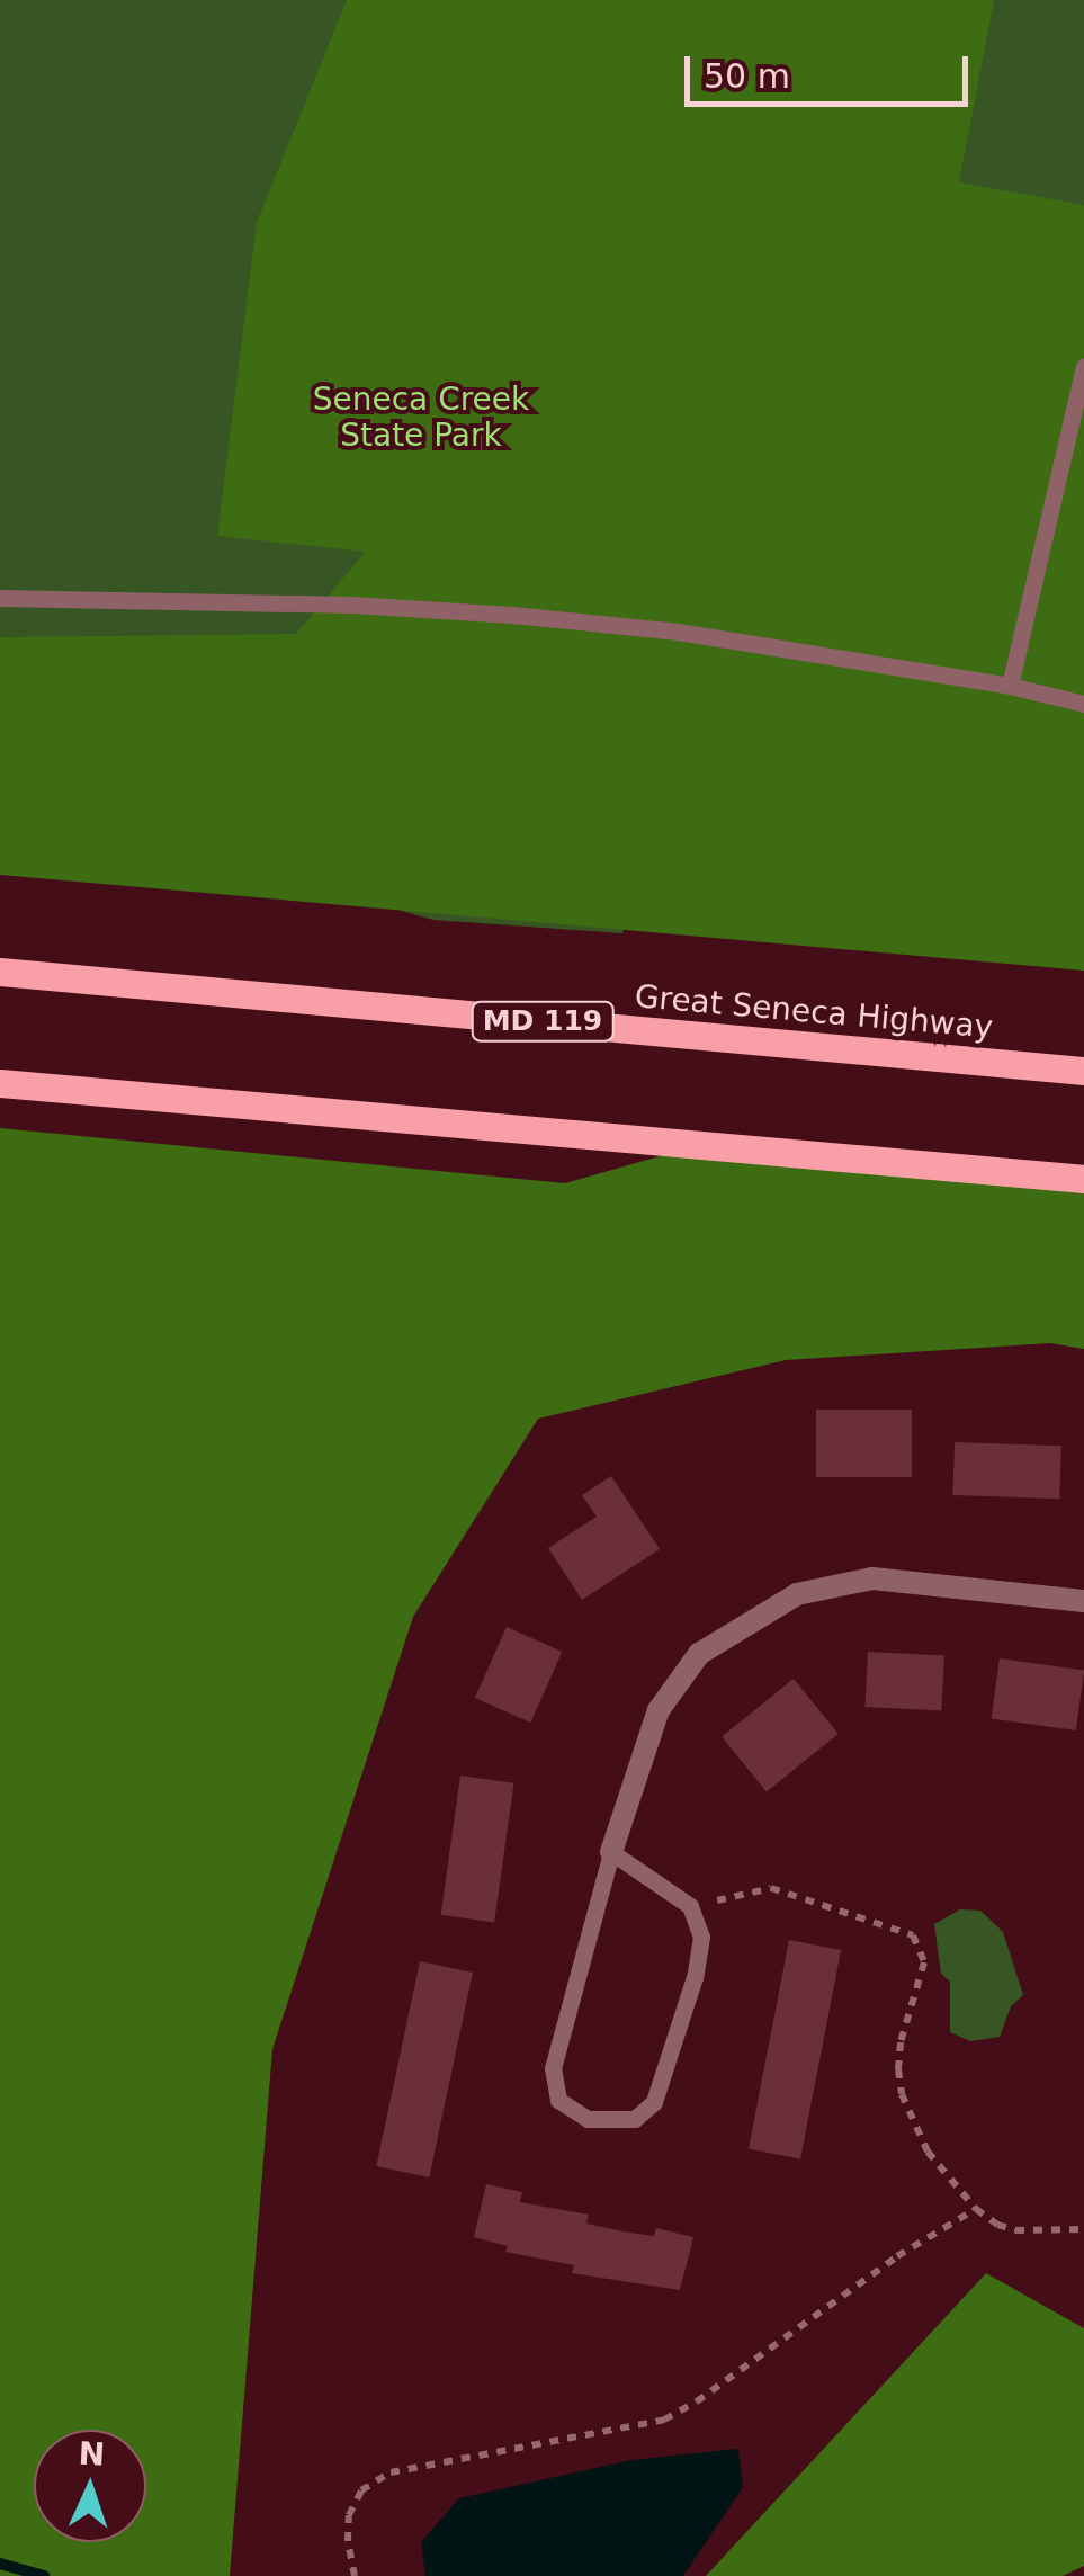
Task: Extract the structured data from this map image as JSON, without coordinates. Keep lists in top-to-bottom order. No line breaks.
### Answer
{"streets":{"main road":["Great Seneca Highway","MD 119"]},"parks":["Seneca Creek State Park"],"scale_bar":"50 m","north":"top"}
